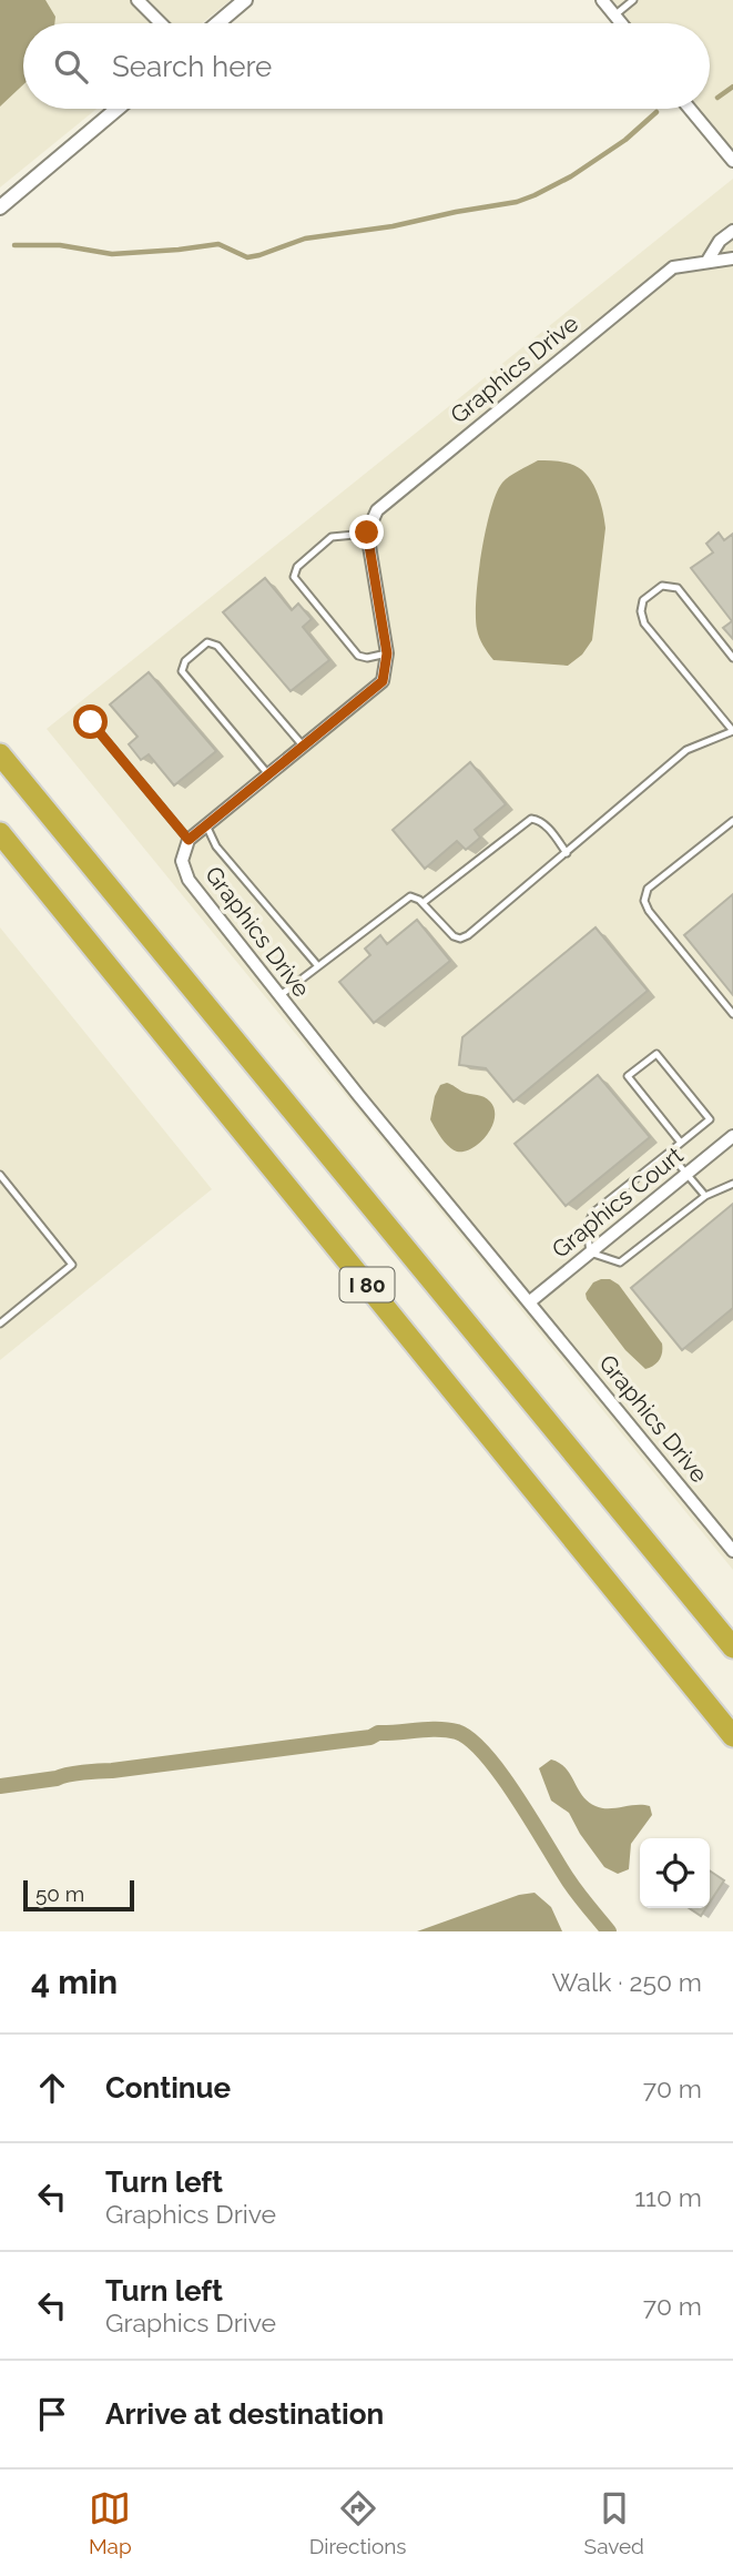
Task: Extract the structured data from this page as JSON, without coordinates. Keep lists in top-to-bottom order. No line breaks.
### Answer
{"streets":{"highway":["I 80"],"street":["Graphics Drive","Graphics Court"]},"crossings":[["Graphics Drive","Graphics Court"]],"scale_bar":"50 m","page":{"search":"Search here","scale":"50 m","heading":["4 min","Walk · 250 m"],"list":[["Continue","70 m"],["Turn left","Graphics Drive","110 m"],["Turn left","Graphics Drive","70 m"],"Arrive at destination"],"nav":["Map","Directions","Saved"]}}
